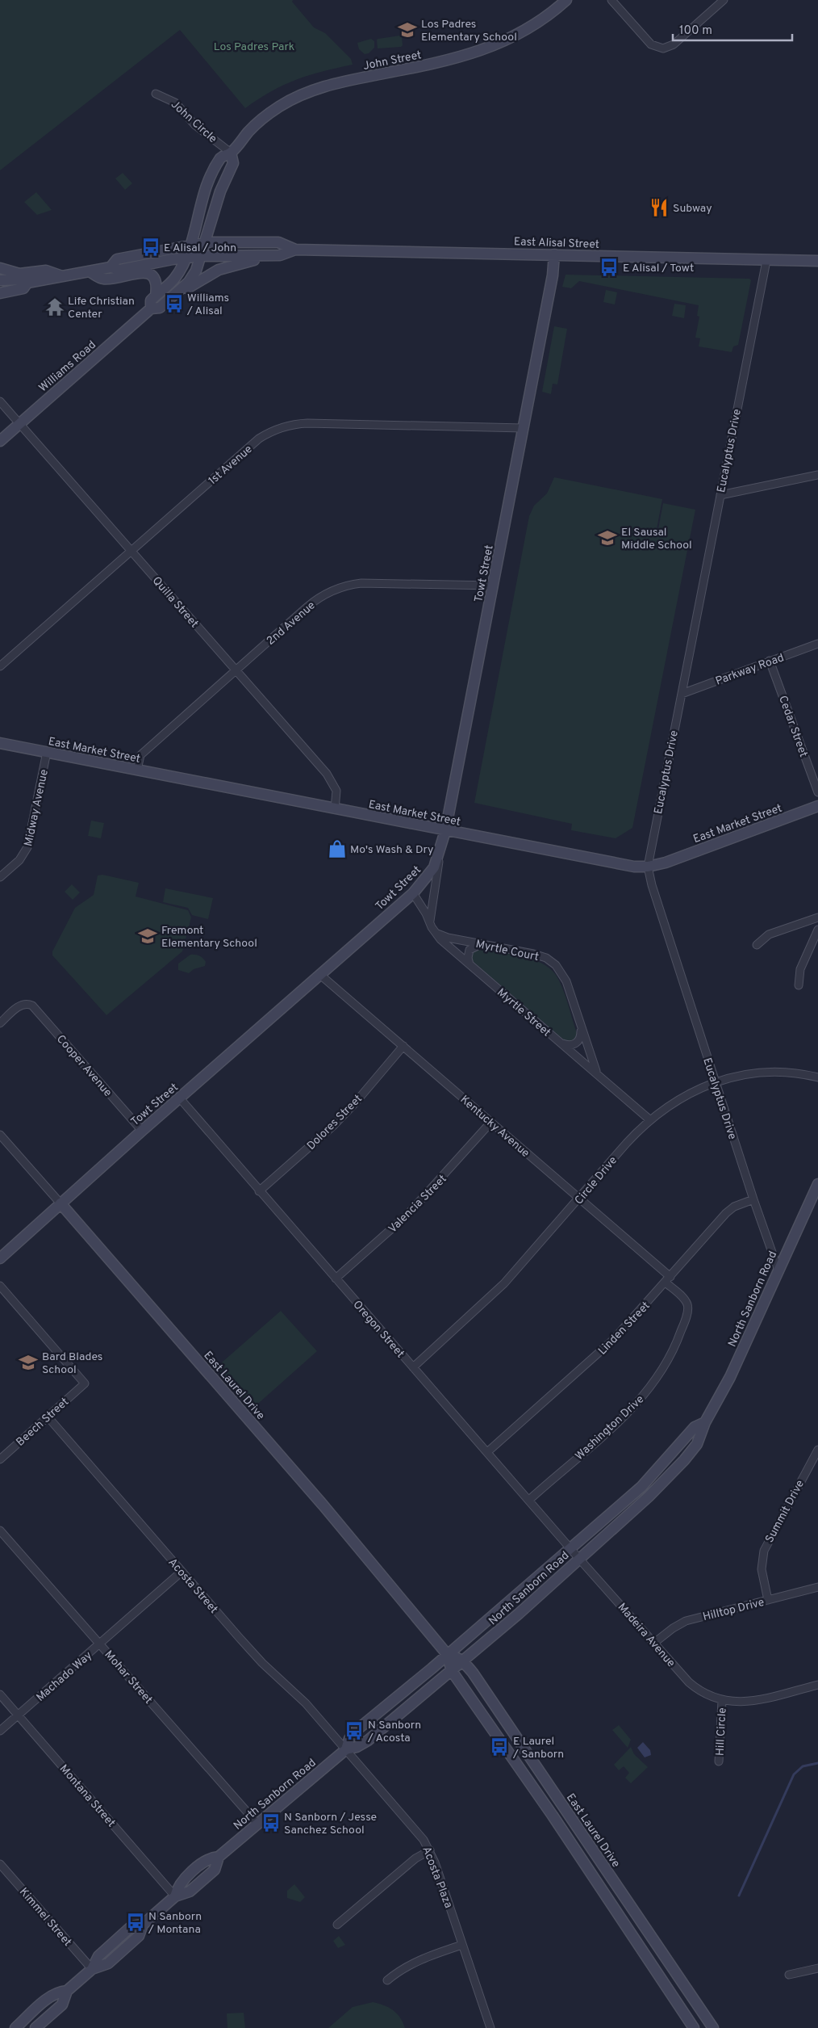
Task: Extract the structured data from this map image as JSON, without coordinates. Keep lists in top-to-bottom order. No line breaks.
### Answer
{"streets":{"main road":["John Street","East Alisal Street","Williams Road","Towt Street","East Market Street","North Sanborn Road","East Laurel Drive"],"street":["John Circle","Eucalyptus Drive","1st Avenue","Quilla Street","2nd Avenue","Parkway Road","Cedar Street","Midway Avenue","Myrtle Court","Myrtle Street","Cooper Avenue","Dolores Street","Kentucky Avenue","Circle Drive","Valencia Street","Linden Street","Oregon Street","Beech Street","Washington Drive","Summit Drive","Acosta Street","Hilltop Drive","Madeira Avenue","Machado Way","Mohar Street","Hill Circle","Montana Street","Acosta Plaza","Kimmel Street"]},"crossings":[["John Street","John Circle"],["John Street","East Alisal Street"],["John Street","Williams Road"],["East Alisal Street","Williams Road"],["East Alisal Street","Eucalyptus Drive"],["East Alisal Street","Towt Street"],["Williams Road","Quilla Street"],["Eucalyptus Drive","Parkway Road"],["Eucalyptus Drive","East Market Street"],["Eucalyptus Drive","Circle Drive"],["Eucalyptus Drive","North Sanborn Road"],["Eucalyptus Drive","Linden Street"],["1st Avenue","Towt Street"],["1st Avenue","Quilla Street"],["Towt Street","2nd Avenue"],["Towt Street","East Market Street"],["Towt Street","Myrtle Street"],["Towt Street","Cooper Avenue"],["Towt Street","Kentucky Avenue"],["Towt Street","Oregon Street"],["Towt Street","East Laurel Drive"],["Quilla Street","2nd Avenue"],["Quilla Street","East Market Street"],["2nd Avenue","East Market Street"],["Parkway Road","Cedar Street"],["East Market Street","Midway Avenue"],["Myrtle Court","Myrtle Street"],["Myrtle Street","Circle Drive"],["Dolores Street","Kentucky Avenue"],["Dolores Street","Oregon Street"],["Kentucky Avenue","Circle Drive"],["Kentucky Avenue","Valencia Street"],["Kentucky Avenue","Linden Street"],["Kentucky Avenue","Washington Drive"],["Circle Drive","Oregon Street"],["Valencia Street","Oregon Street"],["North Sanborn Road","Oregon Street"],["North Sanborn Road","East Laurel Drive"],["North Sanborn Road","Acosta Street"],["North Sanborn Road","Madeira Avenue"],["North Sanborn Road","Mohar Street"],["North Sanborn Road","Montana Street"],["North Sanborn Road","Acosta Plaza"],["North Sanborn Road","Kimmel Street"],["Linden Street","Oregon Street"],["Linden Street","Washington Drive"],["Oregon Street","Washington Drive"],["Oregon Street","Madeira Avenue"],["Beech Street","Acosta Street"],["Summit Drive","Hilltop Drive"],["Acosta Street","Machado Way"],["Acosta Street","Acosta Plaza"],["Hilltop Drive","Madeira Avenue"],["Madeira Avenue","Hill Circle"],["Machado Way","Mohar Street"],["Machado Way","Montana Street"]],"parks":["Los Padres Park"],"places":{"school or university":["Los Padres Elementary School","El Sausal Middle School","Fremont Elementary School","Bard Blades School"],"restaurant":["Subway"],"bus stop":["E Alisal / John","E Alisal / Towt","Williams / Alisal","N Sanborn / Acosta","E Laurel / Sanborn","N Sanborn / Jesse Sanchez School","N Sanborn / Montana"],"temple":["Life Christian Center"],"shop":["Mo's Wash & Dry"]},"scale_bar":"100 m"}
